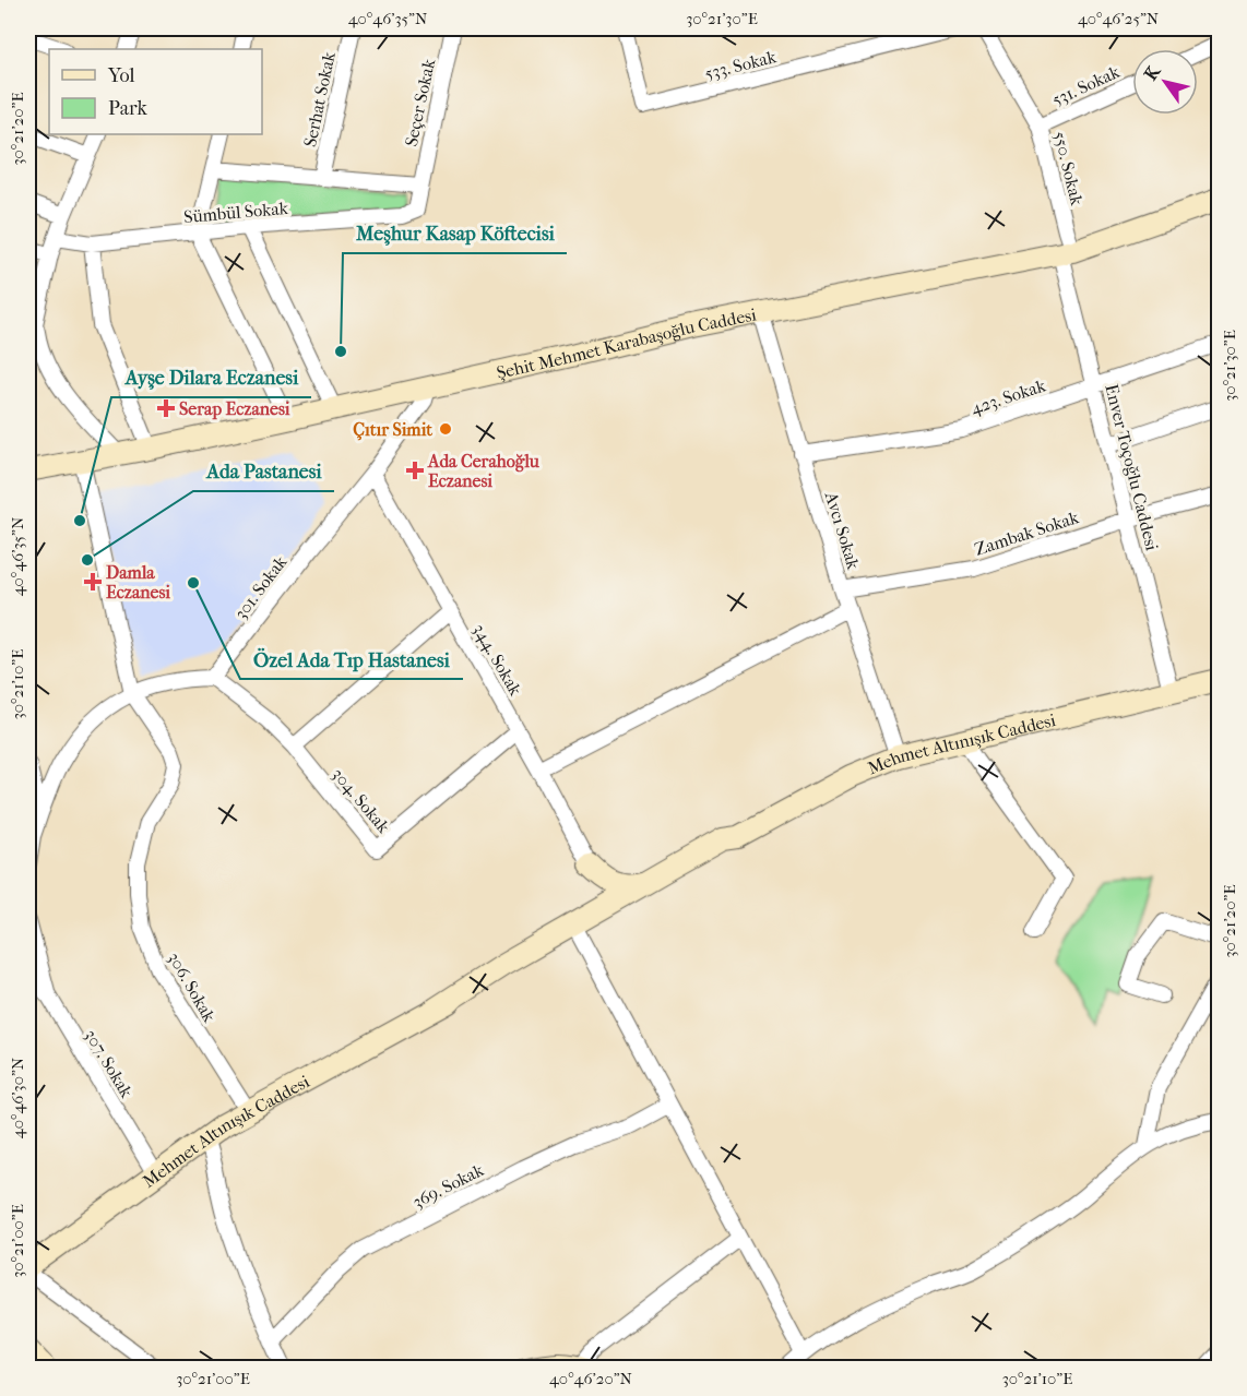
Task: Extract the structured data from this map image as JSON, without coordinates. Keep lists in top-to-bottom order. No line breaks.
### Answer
{"streets":{"main road":["Şehit Mehmet Karabaşoğlu Caddesi","Mehmet Altınışık Caddesi"],"street":["533. Sokak","531. Sokak","Serhat Sokak","Seçer Sokak","550. Sokak","Sümbül Sokak","423. Sokak","Enver Toçoğlu Caddesi","Avcı Sokak","Zambak Sokak","301. Sokak","344. Sokak","304. Sokak","306. Sokak","307. Sokak","369. Sokak"]},"crossings":[["531. Sokak","550. Sokak"],["Seçer Sokak","Sümbül Sokak"],["550. Sokak","Şehit Mehmet Karabaşoğlu Caddesi"],["550. Sokak","Enver Toçoğlu Caddesi"],["Şehit Mehmet Karabaşoğlu Caddesi","Enver Toçoğlu Caddesi"],["Şehit Mehmet Karabaşoğlu Caddesi","Avcı Sokak"],["Şehit Mehmet Karabaşoğlu Caddesi","301. Sokak"],["423. Sokak","Enver Toçoğlu Caddesi"],["423. Sokak","Avcı Sokak"],["Enver Toçoğlu Caddesi","Zambak Sokak"],["Enver Toçoğlu Caddesi","Mehmet Altınışık Caddesi"],["Avcı Sokak","Zambak Sokak"],["Avcı Sokak","Mehmet Altınışık Caddesi"],["301. Sokak","344. Sokak"],["301. Sokak","304. Sokak"],["344. Sokak","304. Sokak"],["Mehmet Altınışık Caddesi","306. Sokak"],["Mehmet Altınışık Caddesi","307. Sokak"]],"places":{"other":["Meşhur Kasap Köftecisi","Çıtır Simit","Ayşe Dilara Eczanesi","Ada Pastanesi","Özel Ada Tıp Hastanesi"],"health":["Serap Eczanesi","Ada Cerahoğlu Eczanesi","Damla Eczanesi"]},"legend":["Yol","Park"],"north":"top left","coordinates":["40°46'35\"N","30°21'30\"E","40°46'25\"N","30°21'20\"E","30°21'10\"E","40°46'30\"N","30°21'00\"E","40°46'20\"N"]}
